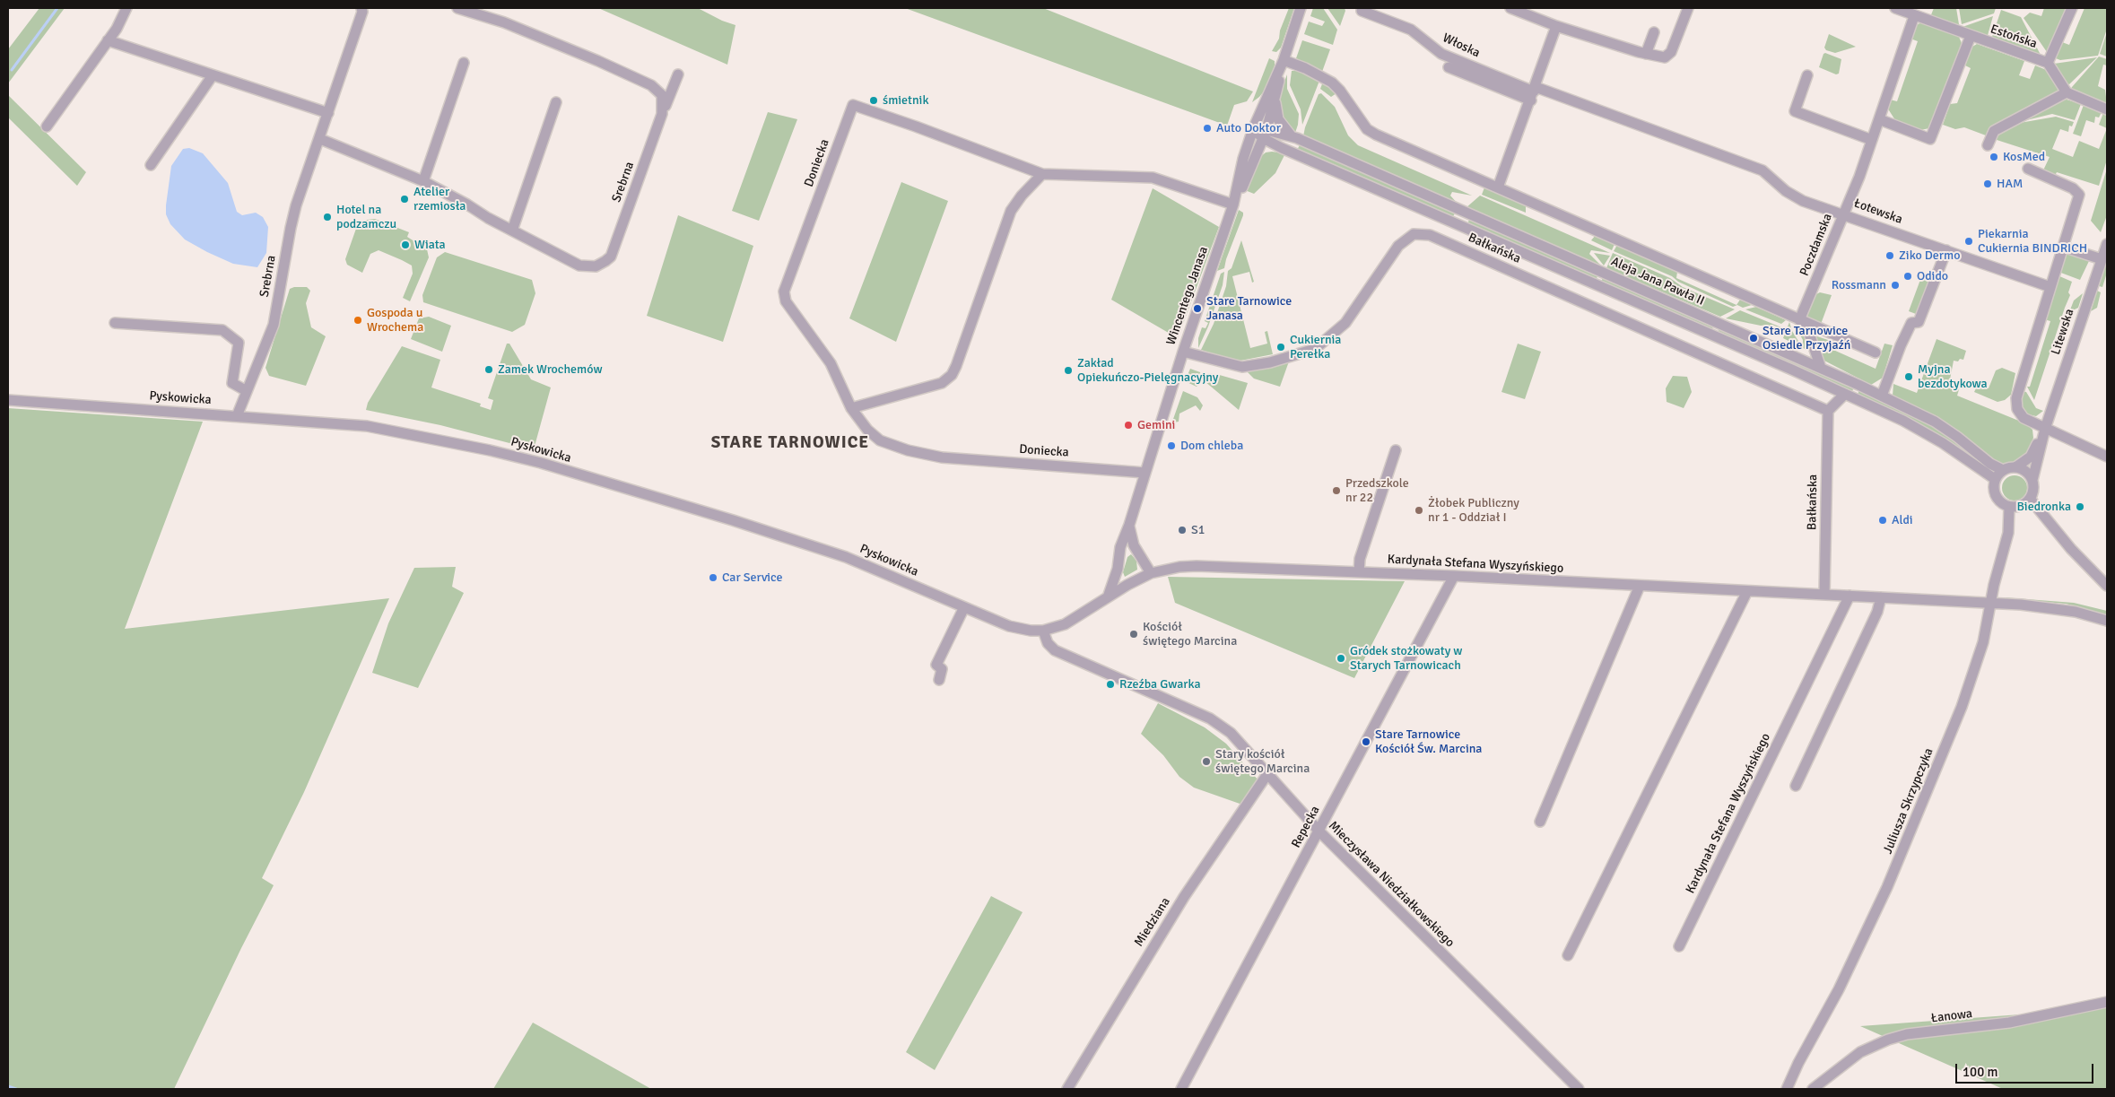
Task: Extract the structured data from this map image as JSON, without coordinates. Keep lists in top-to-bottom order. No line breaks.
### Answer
{"streets":{"street":["Estońska","Włoska","Doniecka","Srebrna","Łotewska","Poczdamska","Bałkańska","Aleja Jana Pawła II","Wincentego Janasa","Litewska","Pyskowicka","Kardynała Stefana Wyszyńskiego","Juliusza Skrzypczyka","Repecka","Mieczysława Niedziałkowskiego","Miedziana","Łanowa"]},"crossings":[["Włoska","Poczdamska"],["Doniecka","Wincentego Janasa"],["Srebrna","Pyskowicka"],["Łotewska","Poczdamska"],["Bałkańska","Wincentego Janasa"],["Bałkańska","Kardynała Stefana Wyszyńskiego"],["Aleja Jana Pawła II","Wincentego Janasa"],["Aleja Jana Pawła II","Litewska"],["Aleja Jana Pawła II","Juliusza Skrzypczyka"],["Wincentego Janasa","Kardynała Stefana Wyszyńskiego"],["Litewska","Juliusza Skrzypczyka"],["Pyskowicka","Kardynała Stefana Wyszyńskiego"],["Pyskowicka","Mieczysława Niedziałkowskiego"],["Kardynała Stefana Wyszyńskiego","Juliusza Skrzypczyka"],["Kardynała Stefana Wyszyńskiego","Repecka"],["Kardynała Stefana Wyszyńskiego","Mieczysława Niedziałkowskiego"],["Repecka","Mieczysława Niedziałkowskiego"],["Mieczysława Niedziałkowskiego","Miedziana"]],"districts":["STARE TARNOWICE"],"places":["śmietnik","Auto Doktor","KosMed","HAM","Atelier rzemiosła","Hotel na podzamczu","Piekarnia Cukiernia BINDRICH","Wiata","Ziko Dermo","Odido","Rossmann","Stare Tarnowice Janasa","Gospoda u Wrochema","Stare Tarnowice Osiedle Przyjaźń","Cukiernia Perełka","Zamek Wrochemów","Zakład Opiekuńczo-Pielęgnacyjny","Myjna bezdotykowa","Gemini","Dom chleba","Przedszkole nr 22","Biedronka","Żłobek Publiczny nr 1 - Oddział I","Aldi","S1","Car Service","Kościół świętego Marcina","Gródek stożkowaty w Starych Tarnowicach","Rzeźba Gwarka","Stare Tarnowice Kościół Św. Marcina","Stary kościół świętego Marcina"],"scale_bar":"100 m"}
